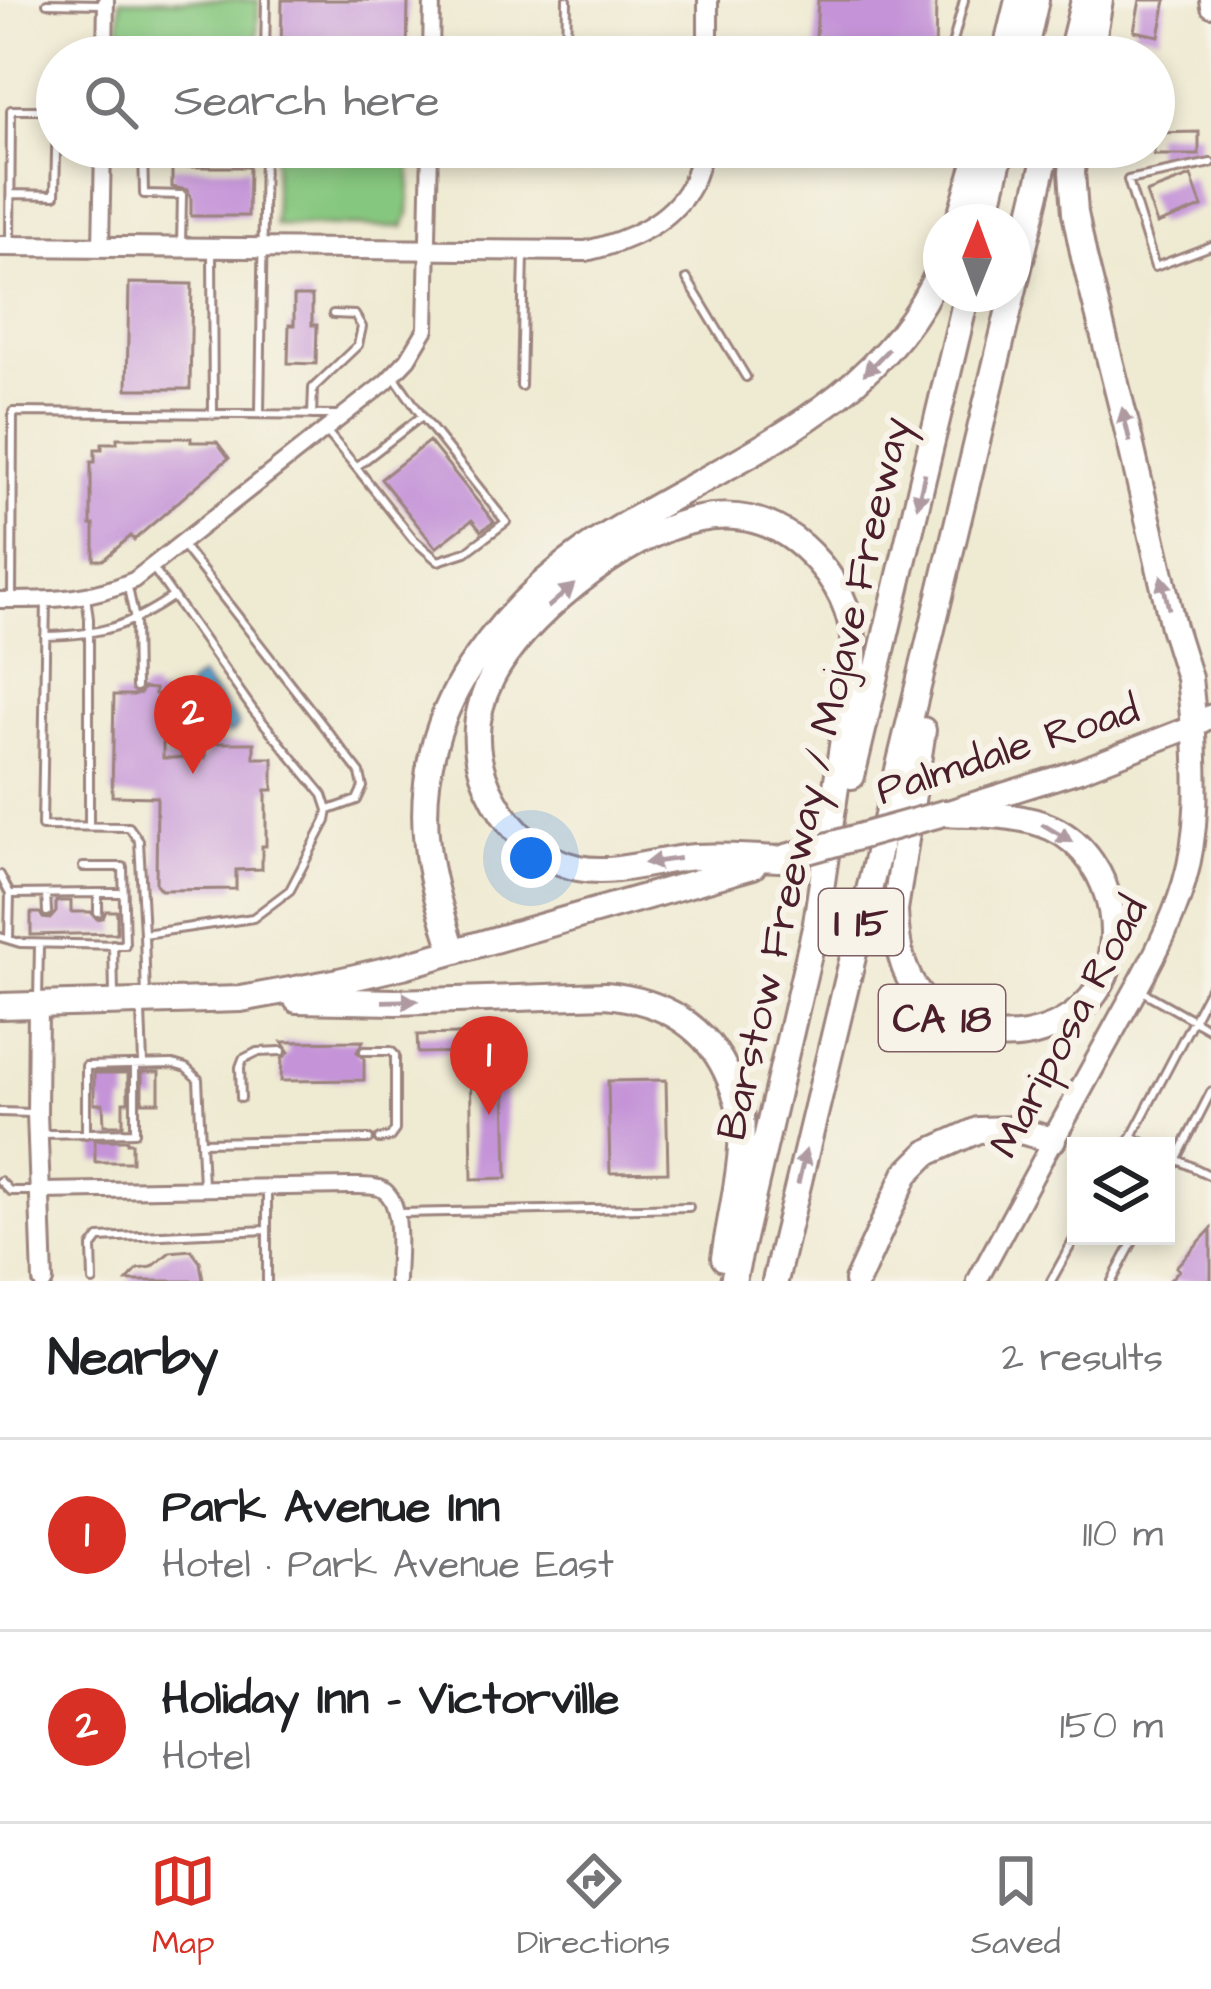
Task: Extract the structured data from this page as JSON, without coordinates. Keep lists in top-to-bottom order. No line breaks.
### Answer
{"streets":{"highway":["Palmdale Road","Barstow Freeway / Mojave Freeway","I 15","CA 18"],"main road":["Mariposa Road"]},"crossings":[["Palmdale Road","CA 18"],["Palmdale Road","Mariposa Road"],["Barstow Freeway / Mojave Freeway","CA 18"]],"north":"top","page":{"search":"Search here","pins":["2","1"],"heading":["Nearby","2 results"],"list":[{"mark":"1","name":"Park Avenue Inn","note":"Hotel · Park Avenue East","value":"110 m"},{"mark":"2","name":"Holiday Inn - Victorville","note":"Hotel","value":"150 m"}],"nav":["Map","Directions","Saved"]}}
